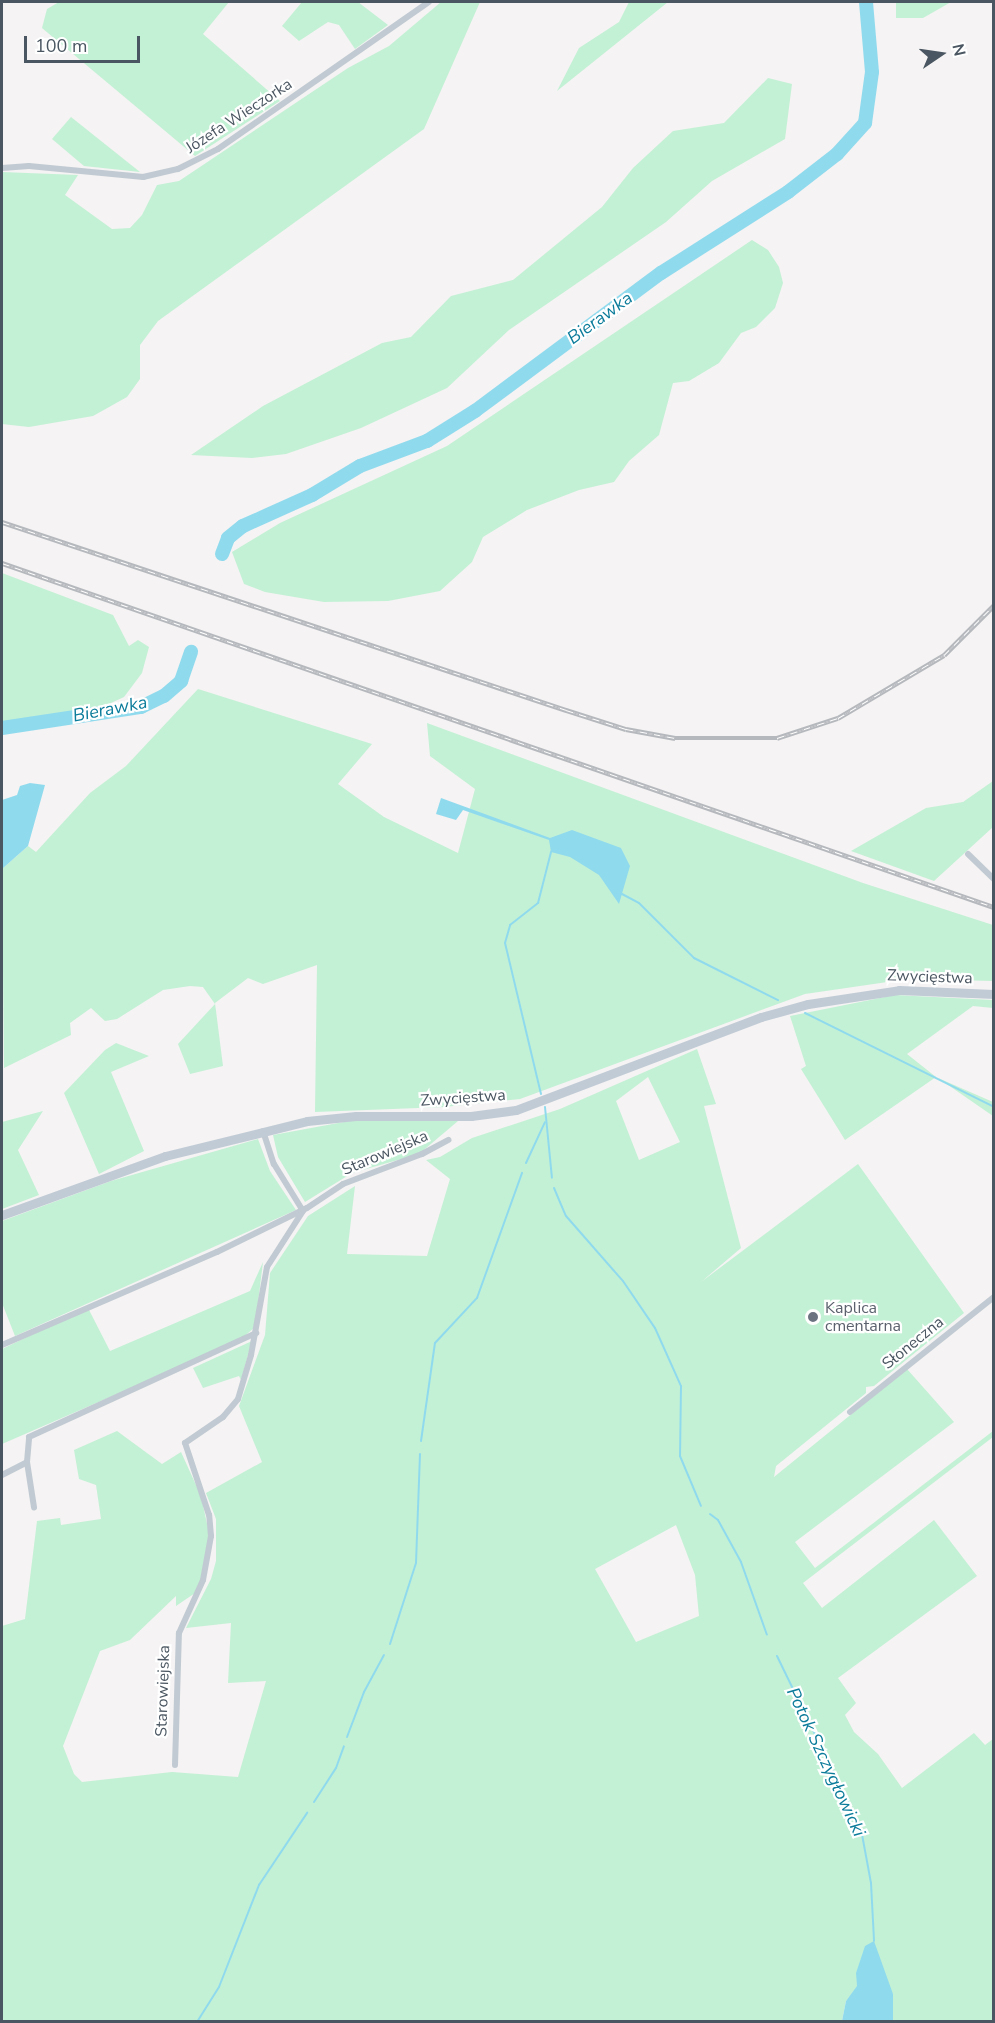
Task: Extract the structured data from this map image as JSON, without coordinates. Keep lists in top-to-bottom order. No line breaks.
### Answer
{"streets":{"main road":["Zwycięstwa"],"street":["Józefa Wieczorka","Starowiejska","Słoneczna"]},"water":["Bierawka","Potok Szczygłowicki"],"places":["Kaplica cmentarna"],"scale_bar":"100 m","north":"right"}
